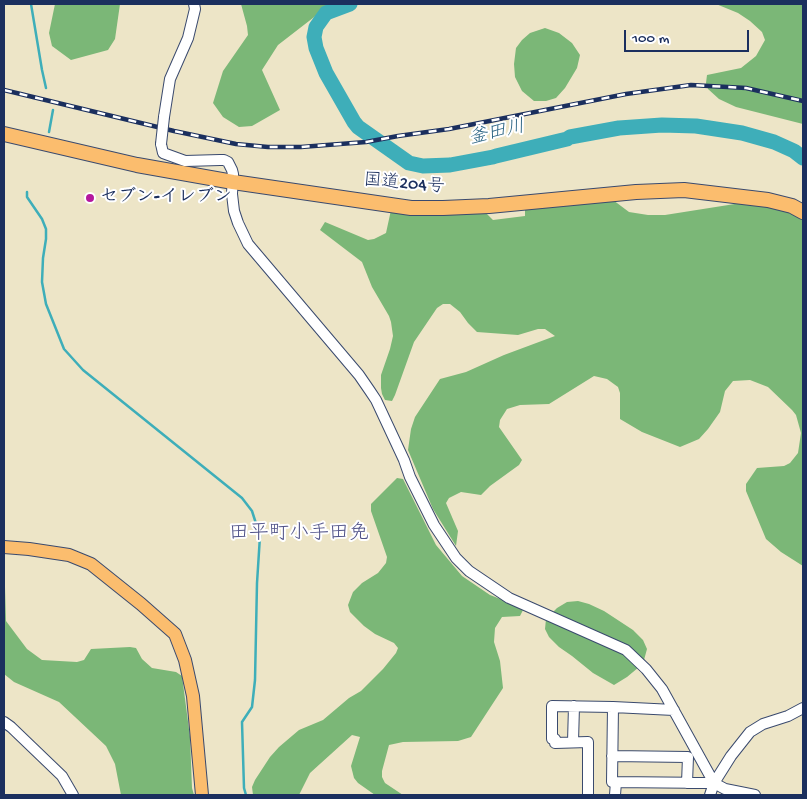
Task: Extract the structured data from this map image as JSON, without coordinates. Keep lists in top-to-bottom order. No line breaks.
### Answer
{"streets":{"highway":["国道204号"]},"districts":["田平町小手田免"],"water":["釜田川"],"places":["セブン-イレブン"],"scale_bar":"100 m"}
